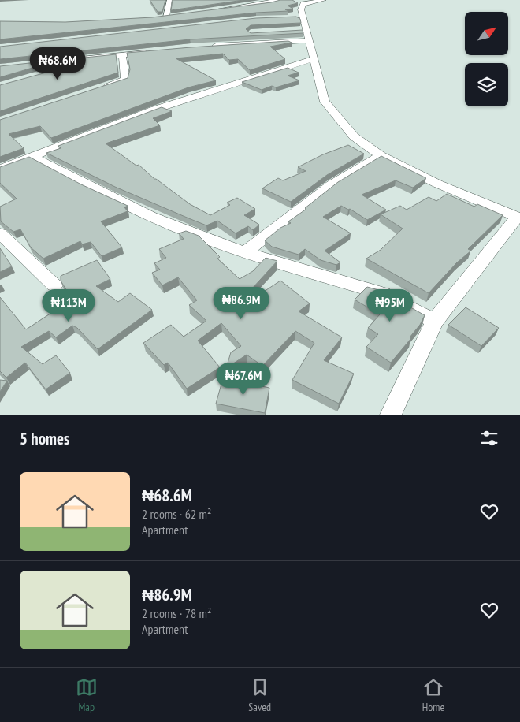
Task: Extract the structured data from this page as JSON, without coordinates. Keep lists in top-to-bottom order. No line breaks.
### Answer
{"north":"top right","page":{"price":["₦68.6M","₦86.9M","₦113M","₦95M","₦67.6M"],"heading":"5 homes","list":[{"name":"₦68.6M","note":"2 rooms · 62 m² · Apartment"},{"name":"₦86.9M","note":"2 rooms · 78 m² · Apartment"}],"tabs":["Map","Saved","Home"]}}
